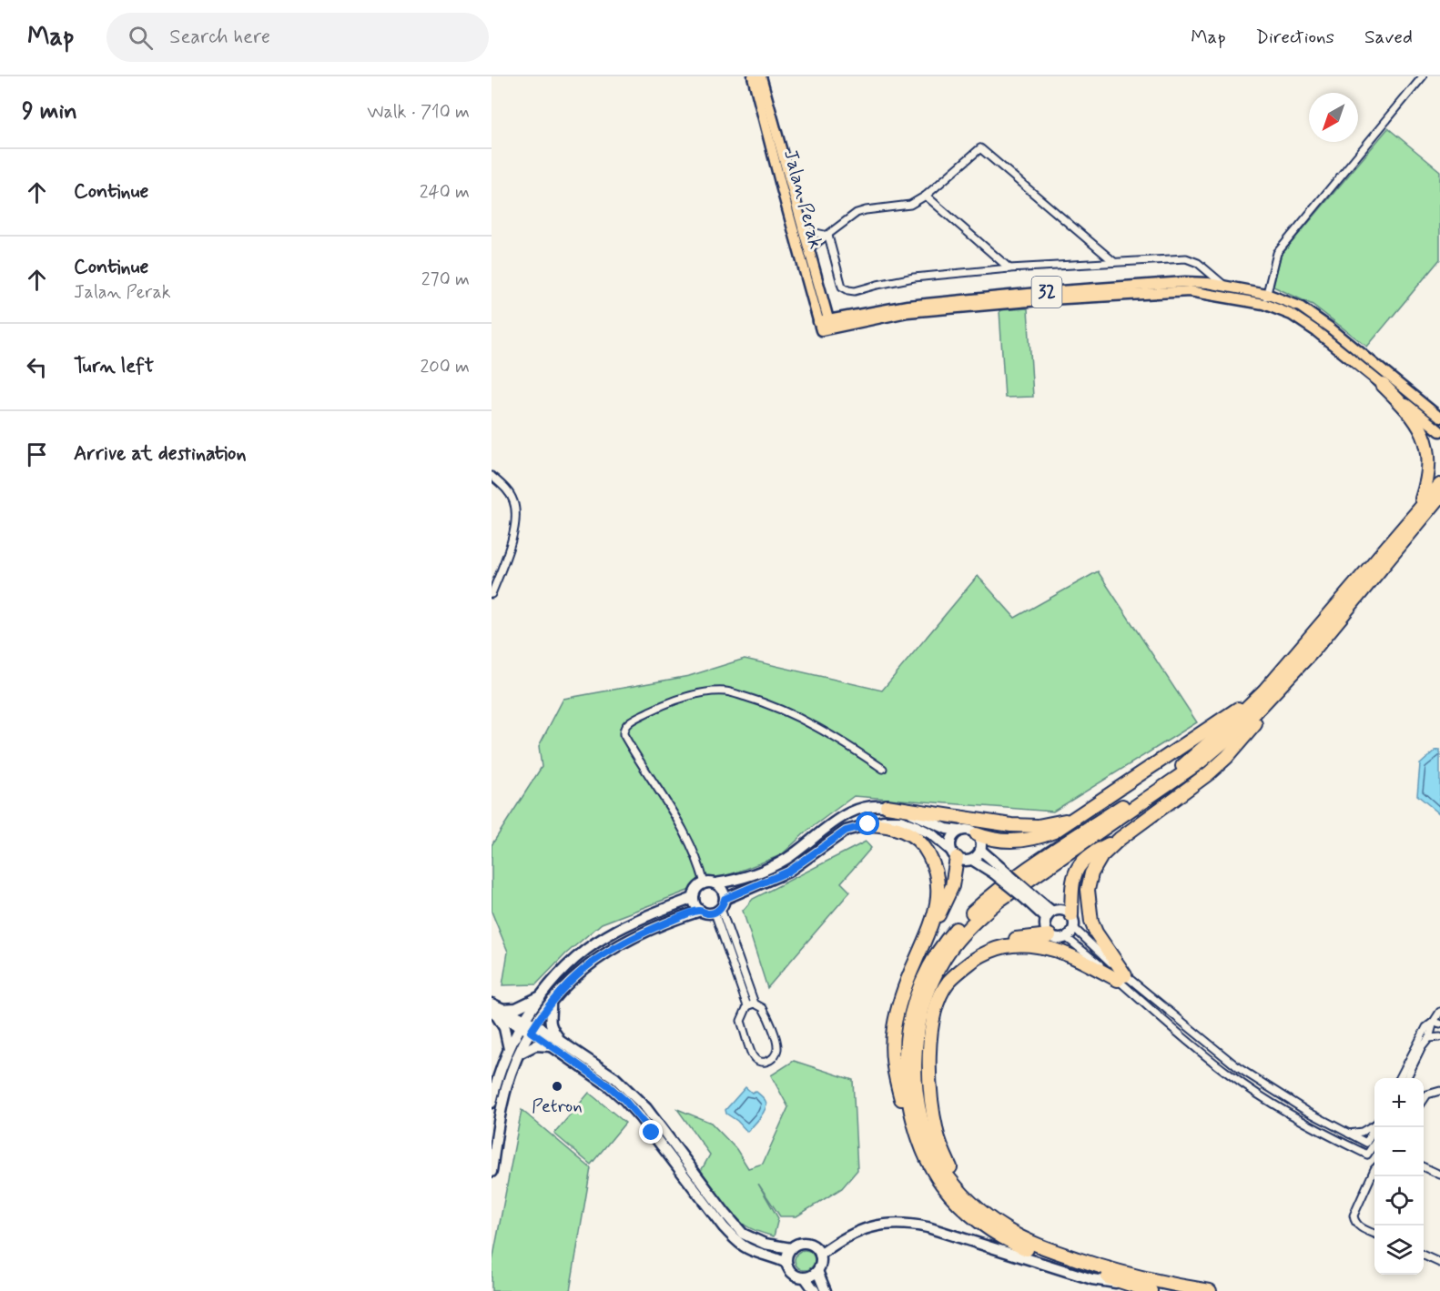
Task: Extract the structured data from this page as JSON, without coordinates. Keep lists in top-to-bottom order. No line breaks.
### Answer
{"streets":{"main road":["Jalan Perak","32"]},"crossings":[["Jalan Perak","32"]],"places":["Petron"],"north":"bottom left","page":{"header":"Map","search":"Search here","nav":["Map","Directions","Saved"],"heading":["9 min","Walk · 710 m"],"list":[["Continue","240 m"],["Continue","Jalan Perak","270 m"],["Turn left","200 m"],"Arrive at destination"],"map_buttons":["+","−"]}}
